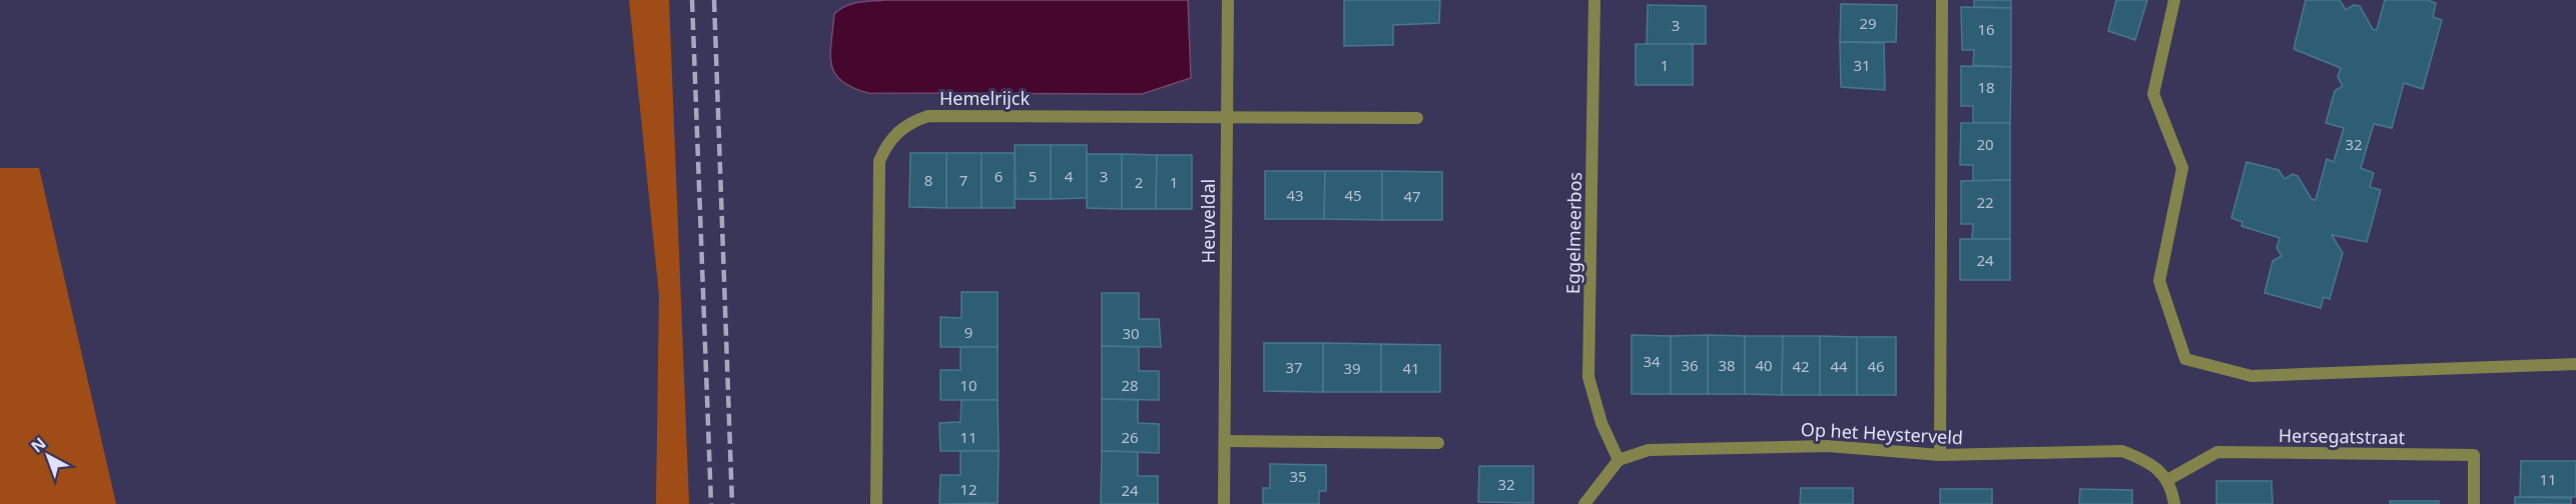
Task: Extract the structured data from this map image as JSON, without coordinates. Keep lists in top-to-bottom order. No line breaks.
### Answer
{"streets":{"street":["Hemelrijck","Heuveldal","Eggelmeerbos","Op het Heysterveld","Hersegatstraat"]},"crossings":[["Hemelrijck","Heuveldal"],["Eggelmeerbos","Op het Heysterveld"],["Op het Heysterveld","Hersegatstraat"]],"house_numbers":["29","3","16","1","31","18","20","32","6","5","4","3","8","7","2","1","43","45","47","22","24","9","30","34","36","38","40","42","44","46","37","39","41","10","28","11","26","35","11","32","12","24"],"north":"top left"}
